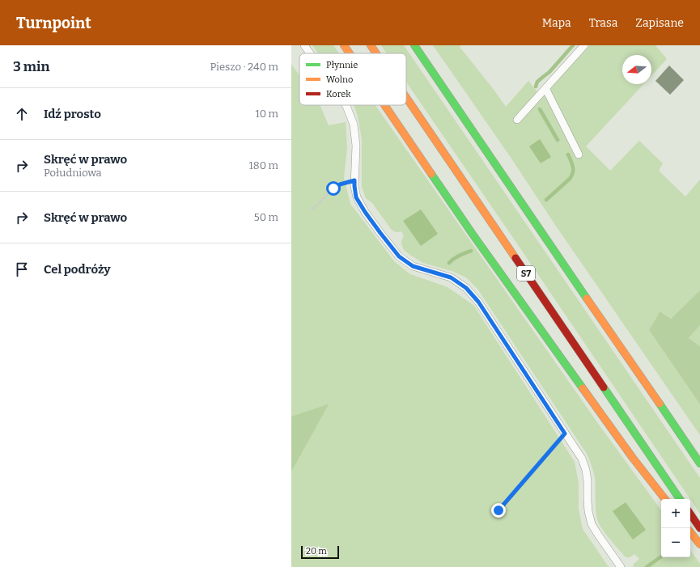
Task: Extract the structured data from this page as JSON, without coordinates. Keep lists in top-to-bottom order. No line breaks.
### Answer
{"streets":{"highway":["S7"]},"legend":["Płynnie","Wolno","Korek"],"scale_bar":"20 m","north":"left","page":{"header":"Turnpoint","nav":["Mapa","Trasa","Zapisane"],"heading":["3 min","Pieszo · 240 m"],"list":[["Idź prosto","10 m"],["Skręć w prawo","Południowa","180 m"],["Skręć w prawo","50 m"],"Cel podróży"],"map_buttons":["+","−"],"scale":"20 m"}}
